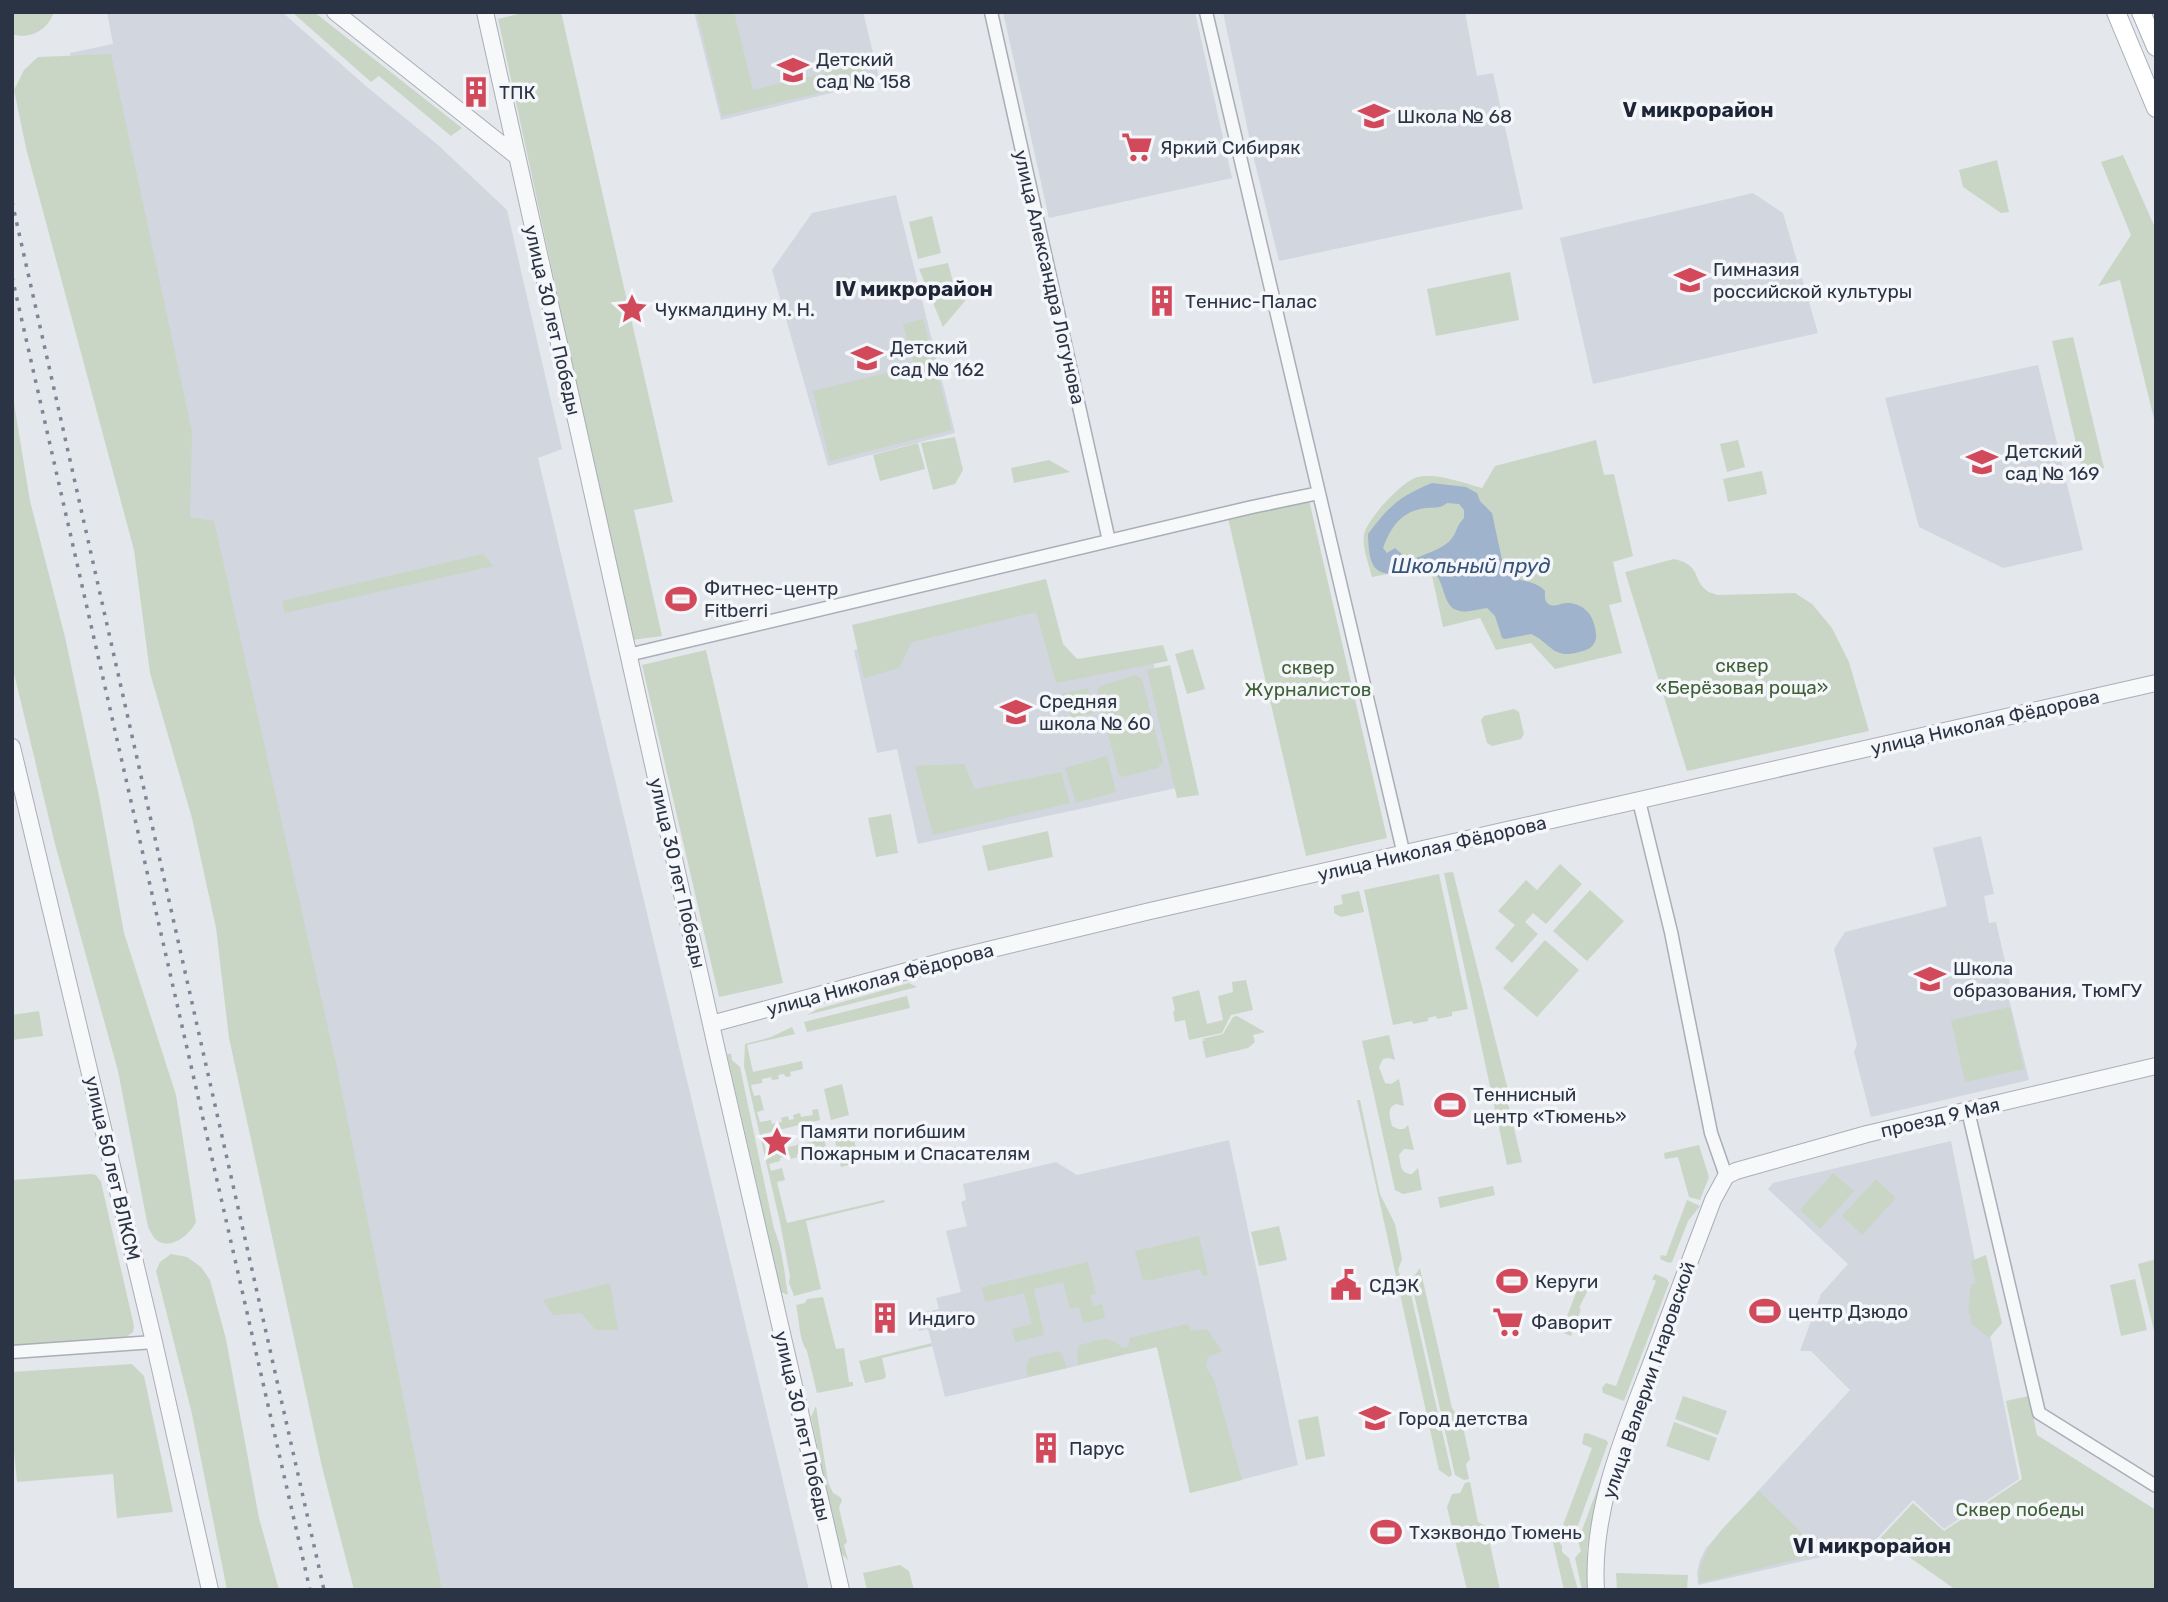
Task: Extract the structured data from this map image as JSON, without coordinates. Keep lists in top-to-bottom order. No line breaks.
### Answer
{"streets":{"street":["улица Александра Логунова","улица 30 лет Победы","улица Николая Фёдорова","проезд 9 Мая","улица 50 лет ВЛКСМ","улица Валерии Гнаровской"]},"crossings":[["улица 30 лет Победы","улица Николая Фёдорова"],["проезд 9 Мая","улица Валерии Гнаровской"]],"districts":["V микрорайон","IV микрорайон","VI микрорайон"],"water":["Школьный пруд"],"parks":["сквер «Берёзовая роща»","сквер Журналистов","Сквер победы"],"places":{"school or university":["Детский сад № 158","Школа № 68","Гимназия российской культуры","Детский сад № 162","Детский сад № 169","Средняя школа № 60","Школа образования, ТюмГУ","Город детства"],"building":["ТПК","Теннис-Палас","Индиго","Парус"],"supermarket":["Яркий Сибиряк","Фаворит"],"place":["Чукмалдину М. Н.","Памяти погибшим Пожарным и Спасателям"],"sports":["Фитнес-центр Fitberri","Теннисный центр «Тюмень»","Керуги","центр Дзюдо","Тхэквондо Тюмень"],"public building":["СДЭК"]}}
